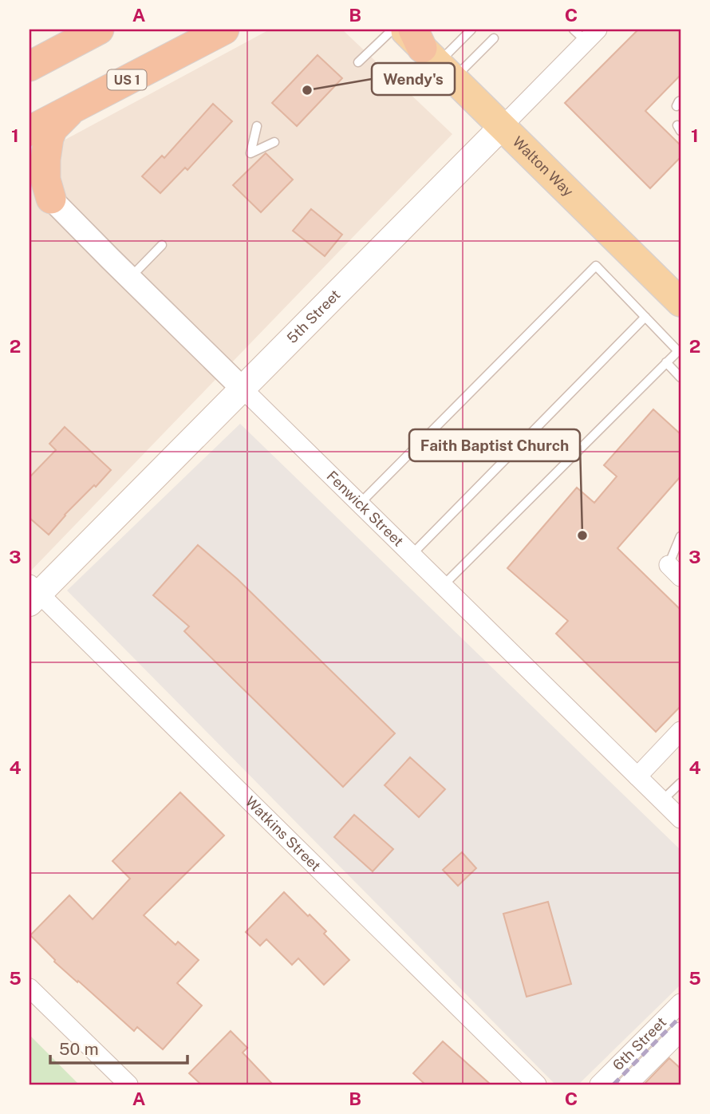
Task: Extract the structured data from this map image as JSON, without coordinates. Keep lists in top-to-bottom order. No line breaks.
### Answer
{"streets":{"highway":["US 1"],"main road":["Walton Way","5th Street"],"street":["Fenwick Street","Watkins Street","6th Street"]},"crossings":[["Walton Way","5th Street"],["5th Street","Fenwick Street"],["5th Street","Watkins Street"]],"places":["Wendy's","Faith Baptist Church"],"scale_bar":"50 m","grid":{"columns":["A","B","C"],"rows":["1","2","3","4","5"]}}
